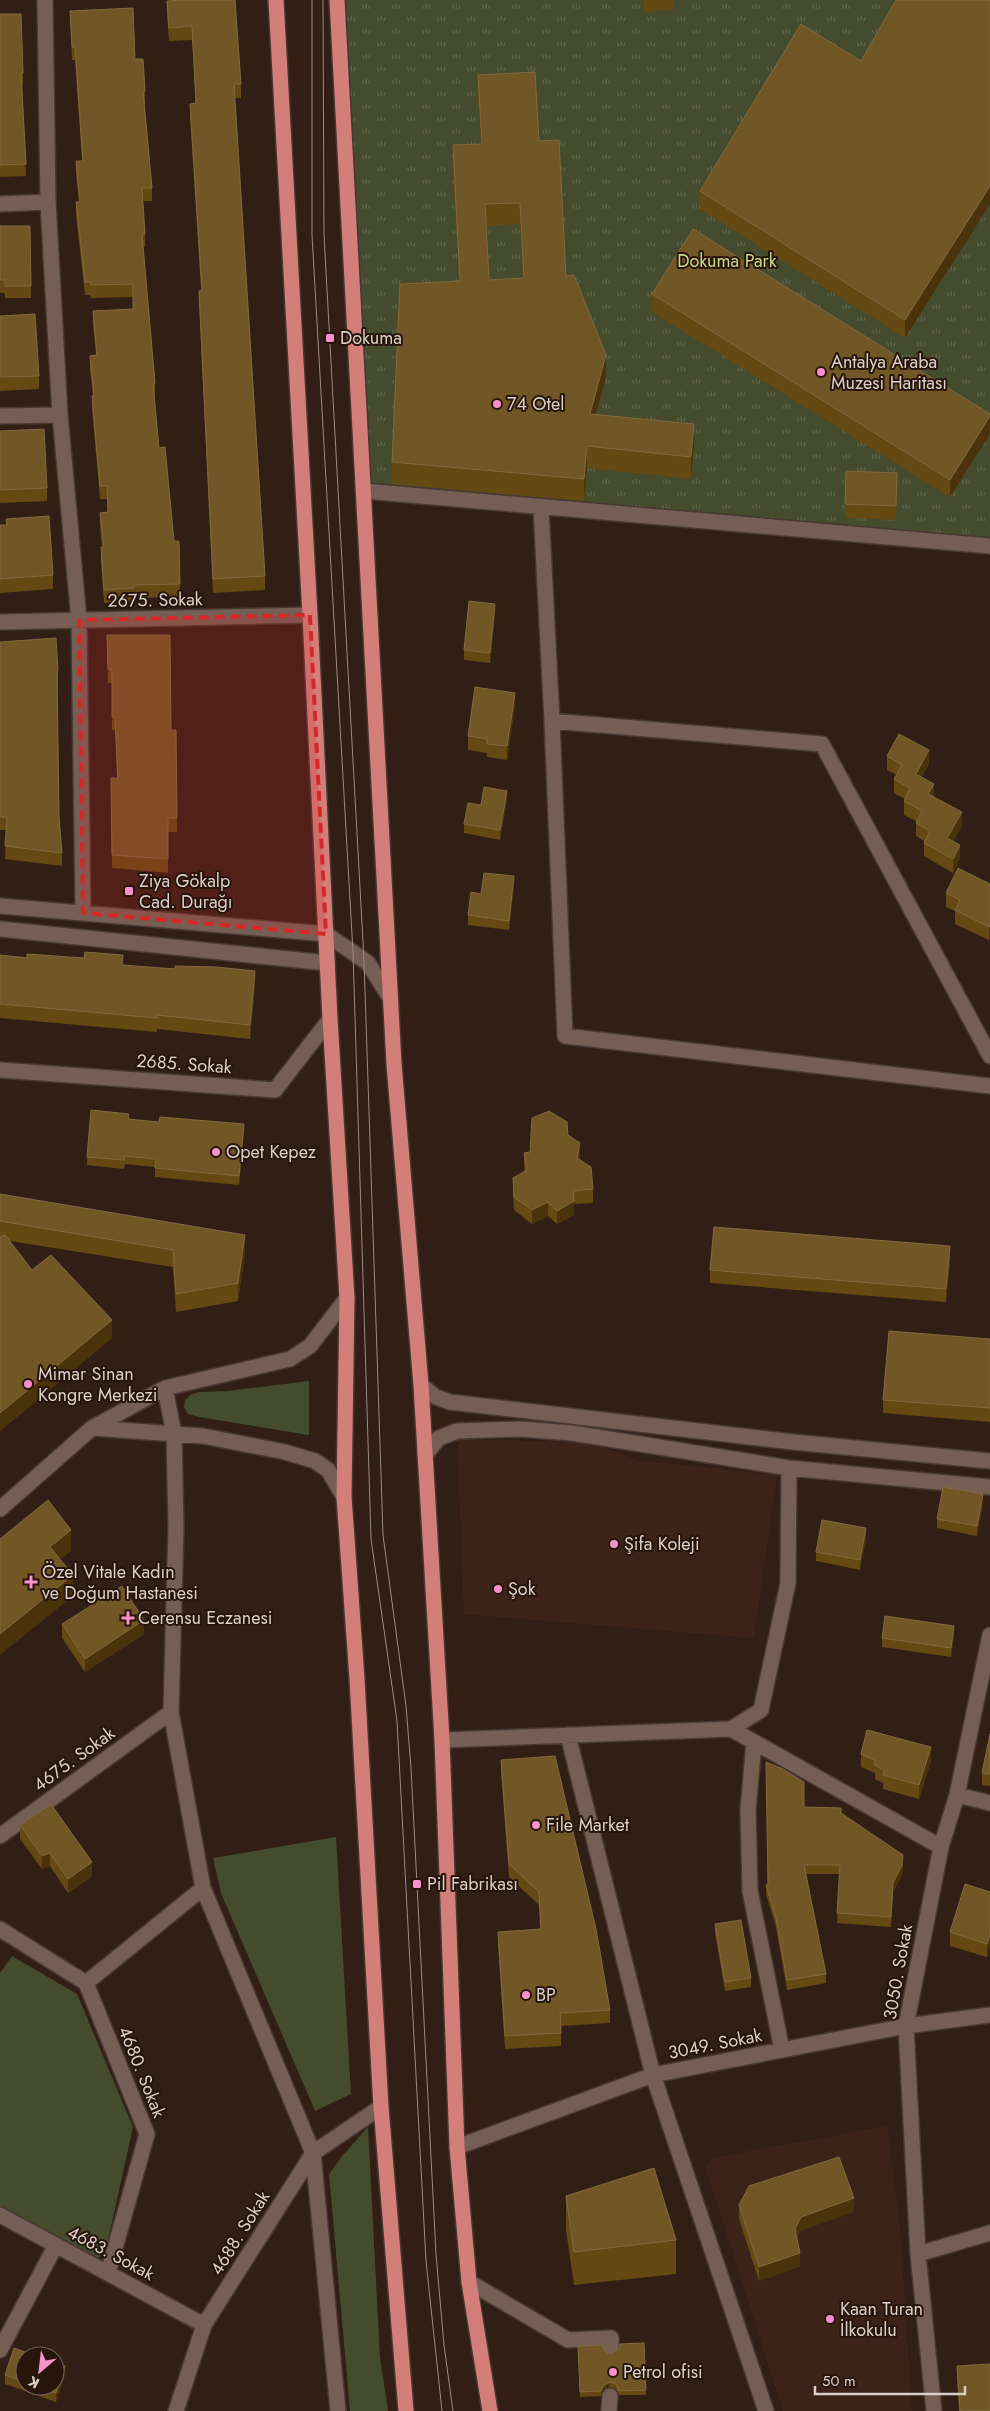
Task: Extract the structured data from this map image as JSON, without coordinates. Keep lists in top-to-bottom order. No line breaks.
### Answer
{"streets":{"street":["2675. Sokak","2685. Sokak","4675. Sokak","3050. Sokak","3049. Sokak","4680. Sokak","4688. Sokak","4683. Sokak"]},"crossings":[["3050. Sokak","3049. Sokak"],["4680. Sokak","4683. Sokak"],["4688. Sokak","4683. Sokak"]],"parks":["Dokuma Park"],"places":{"transit":["Dokuma","Ziya Gökalp Cad. Durağı","Pil Fabrikası"],"other":["Antalya Araba Muzesi Haritası","74 Otel","Opet Kepez","Mimar Sinan Kongre Merkezi","Şifa Koleji","Şok","File Market","BP","Kaan Turan İlkokulu","Petrol ofisi"],"health":["Özel Vitale Kadın ve Doğum Hastanesi","Cerensu Eczanesi"]},"scale_bar":"50 m","north":"bottom left"}
